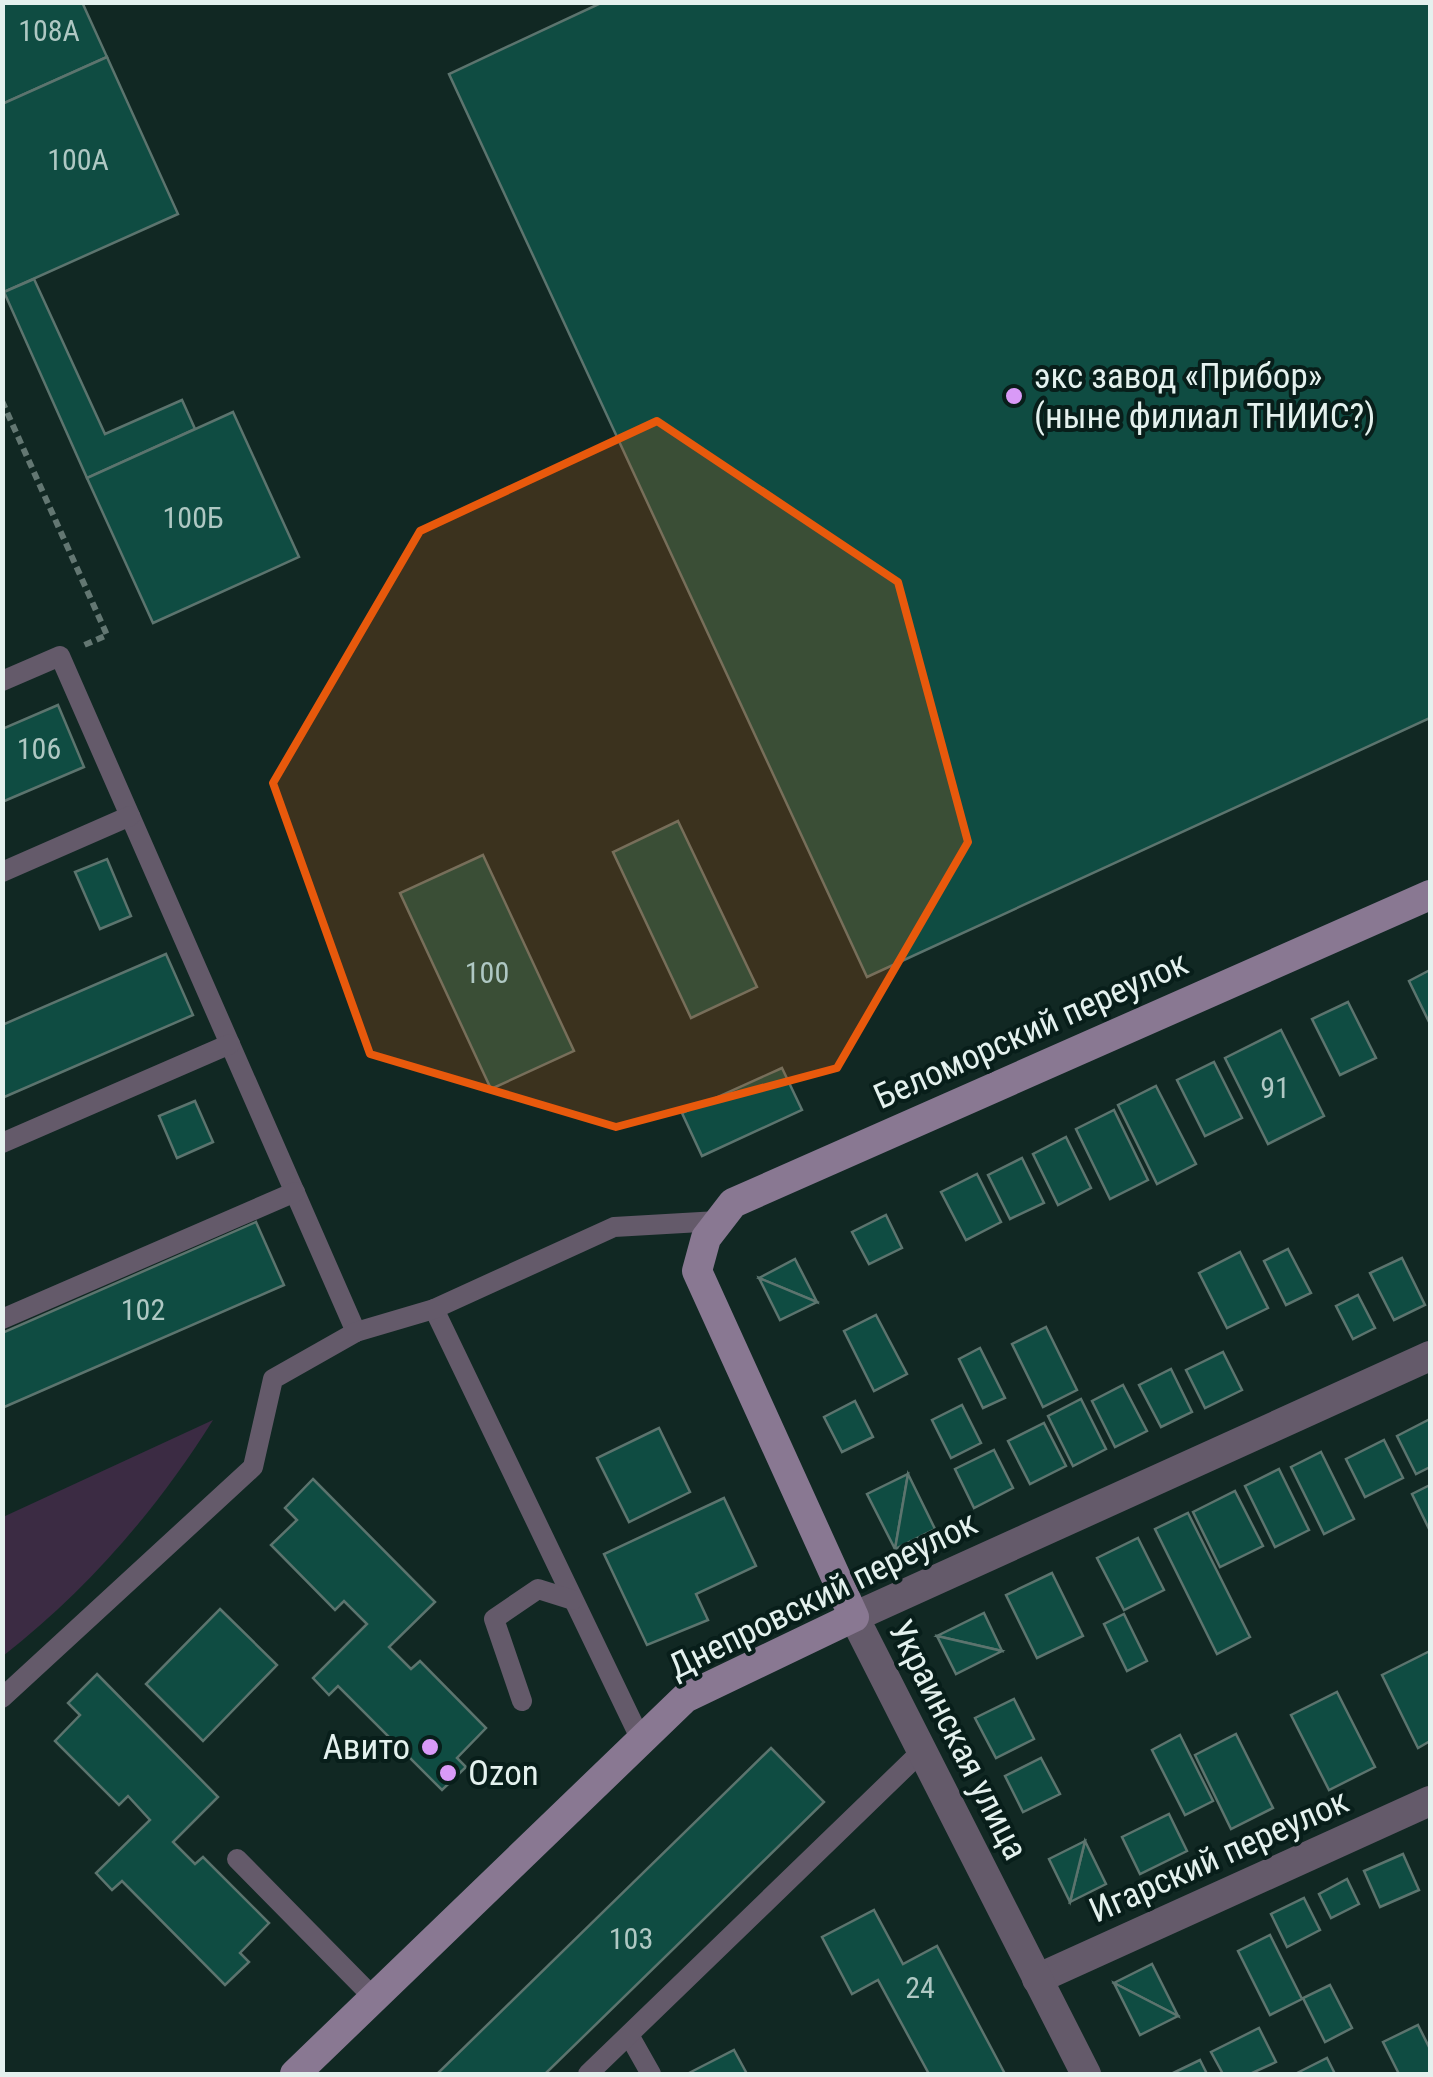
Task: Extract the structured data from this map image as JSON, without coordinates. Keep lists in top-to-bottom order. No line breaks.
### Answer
{"streets":{"street":["Беломорский переулок","Днепровский переулок","Украинская улица","Игарский переулок"]},"crossings":[["Беломорский переулок","Украинская улица"],["Днепровский переулок","Украинская улица"],["Украинская улица","Игарский переулок"]],"places":["экс завод «Прибор» (ныне филиал ТНИИС?)","Авито","Ozon"],"house_numbers":["108А","100А","100Б","106","100","91","102","103","24"]}
